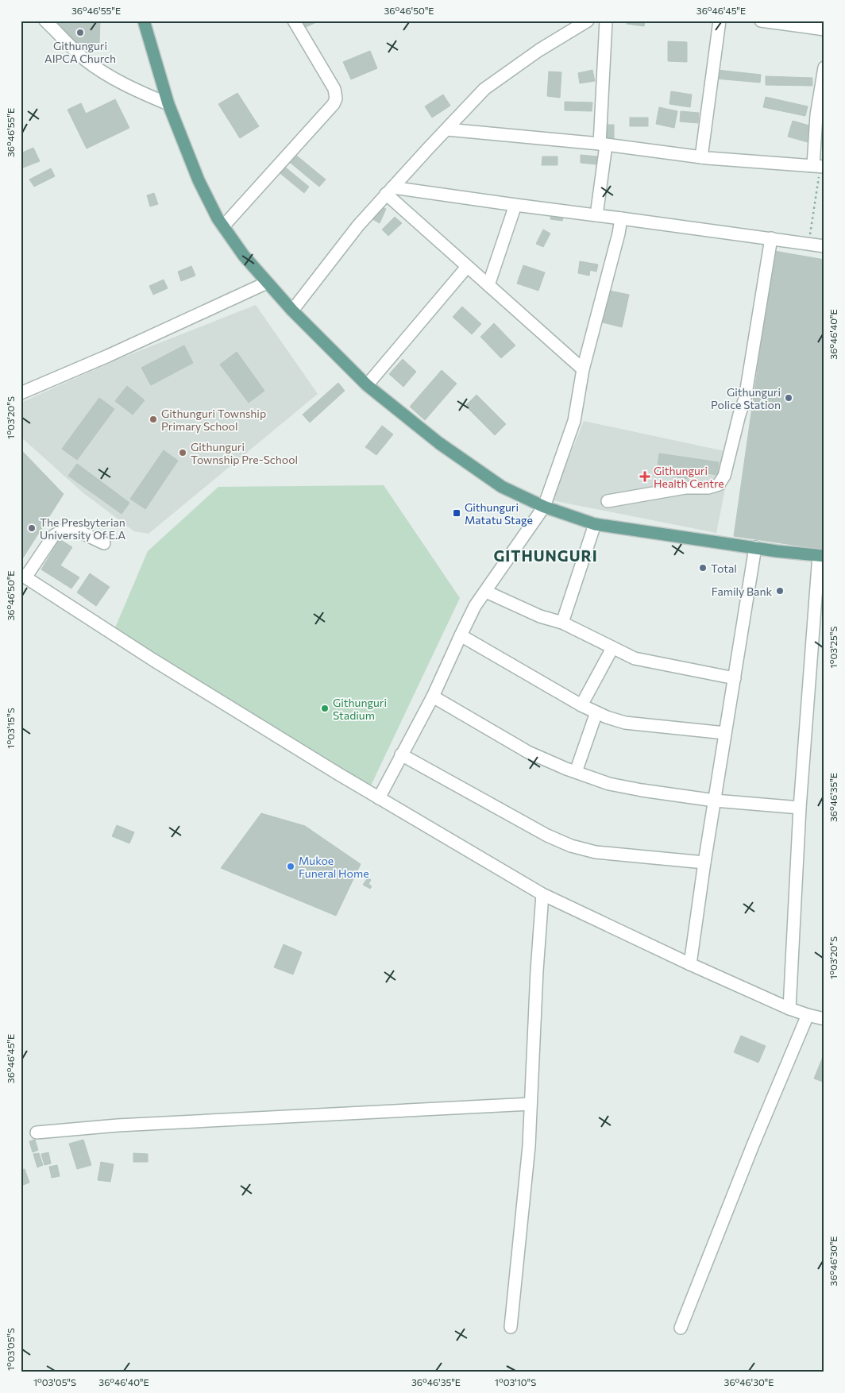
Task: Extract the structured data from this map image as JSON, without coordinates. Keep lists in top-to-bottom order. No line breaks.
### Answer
{"districts":["GITHUNGURI"],"places":{"other":["Githunguri AIPCA Church","Githunguri Police Station","Githunguri Township Primary School","Githunguri Township Pre-School","The Presbyterian University Of E.A","Total","Family Bank","Githunguri Stadium","Mukoe Funeral Home"],"health":["Githunguri Health Centre"],"transit":["Githunguri Matatu Stage"]},"coordinates":["36°46'55\"E","36°46'50\"E","36°46'45\"E","36°46'40\"E","1°03'20\"S","1°03'25\"S","1°03'15\"S","36°46'35\"E","36°46'30\"E","1°03'05\"S","1°03'10\"S"]}
